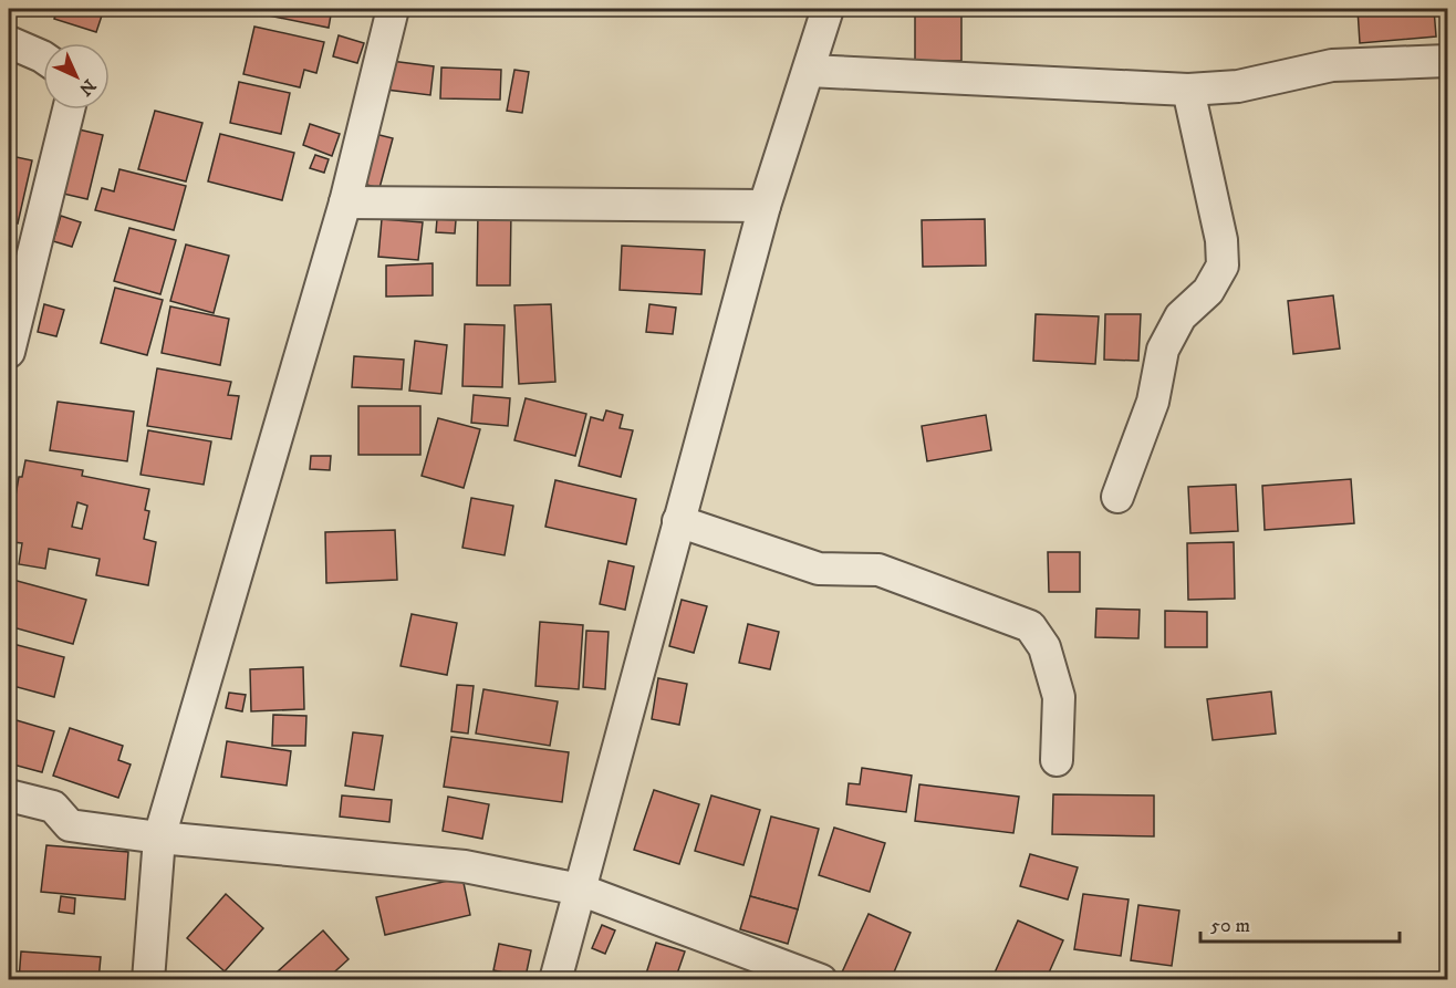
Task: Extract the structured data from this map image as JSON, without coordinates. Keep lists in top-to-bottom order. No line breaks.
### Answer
{"scale_bar":"50 m","north":"bottom right"}
